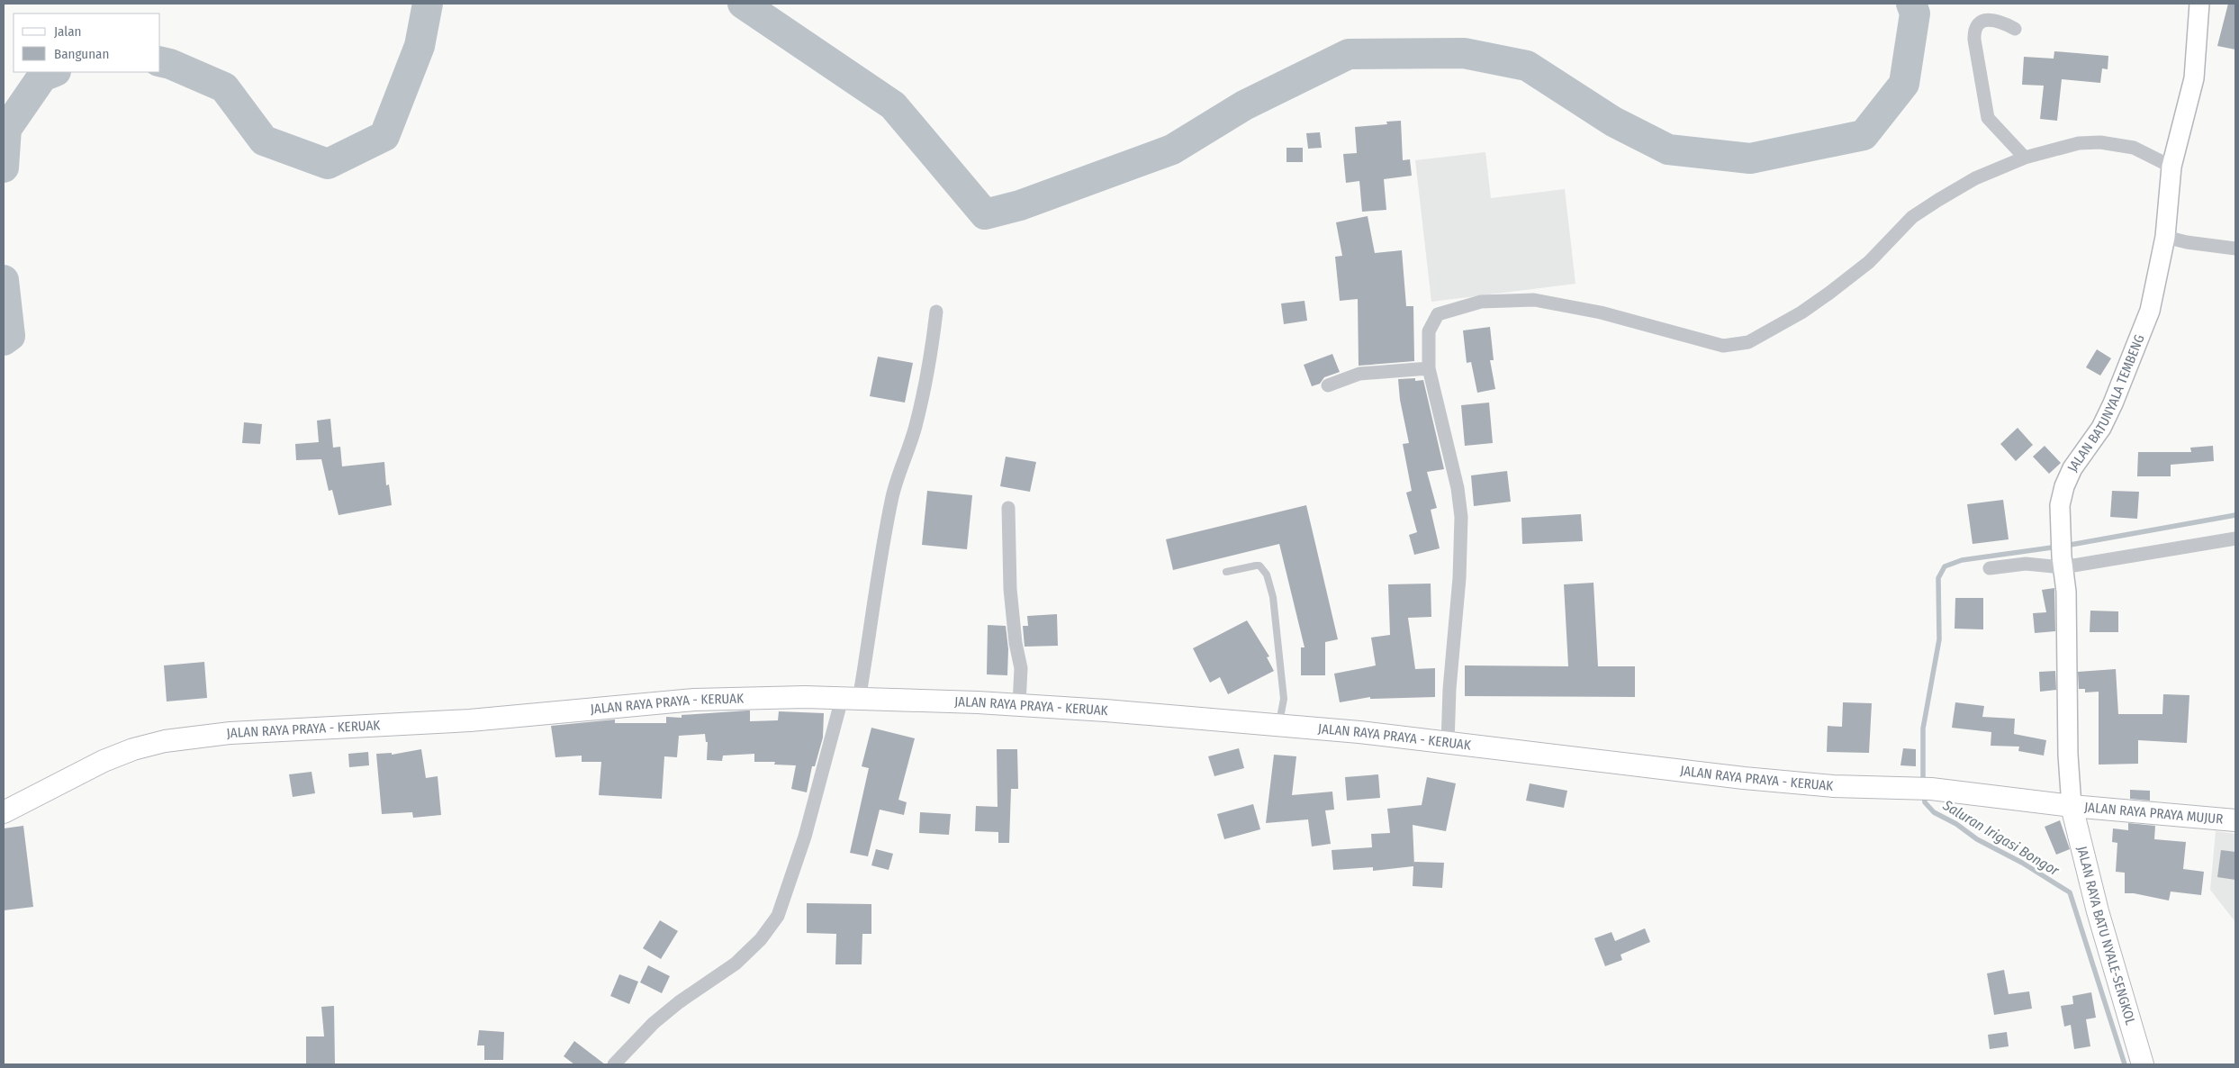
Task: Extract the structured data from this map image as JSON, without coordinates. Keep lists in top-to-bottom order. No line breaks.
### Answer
{"streets":{"main road":["JALAN RAYA PRAYA - KERUAK","JALAN RAYA PRAYA MUJUR","JALAN RAYA BATU NYALE-SENGKOL"],"street":["JALAN BATUNYALA TEMBENG"]},"crossings":[["JALAN BATUNYALA TEMBENG","JALAN RAYA PRAYA - KERUAK"],["JALAN BATUNYALA TEMBENG","JALAN RAYA PRAYA MUJUR"],["JALAN BATUNYALA TEMBENG","JALAN RAYA BATU NYALE-SENGKOL"],["JALAN RAYA PRAYA - KERUAK","JALAN RAYA PRAYA MUJUR"],["JALAN RAYA PRAYA - KERUAK","JALAN RAYA BATU NYALE-SENGKOL"],["JALAN RAYA PRAYA MUJUR","JALAN RAYA BATU NYALE-SENGKOL"]],"water":["Saluran Irigasi Bongor"],"legend":["Jalan","Bangunan"]}
